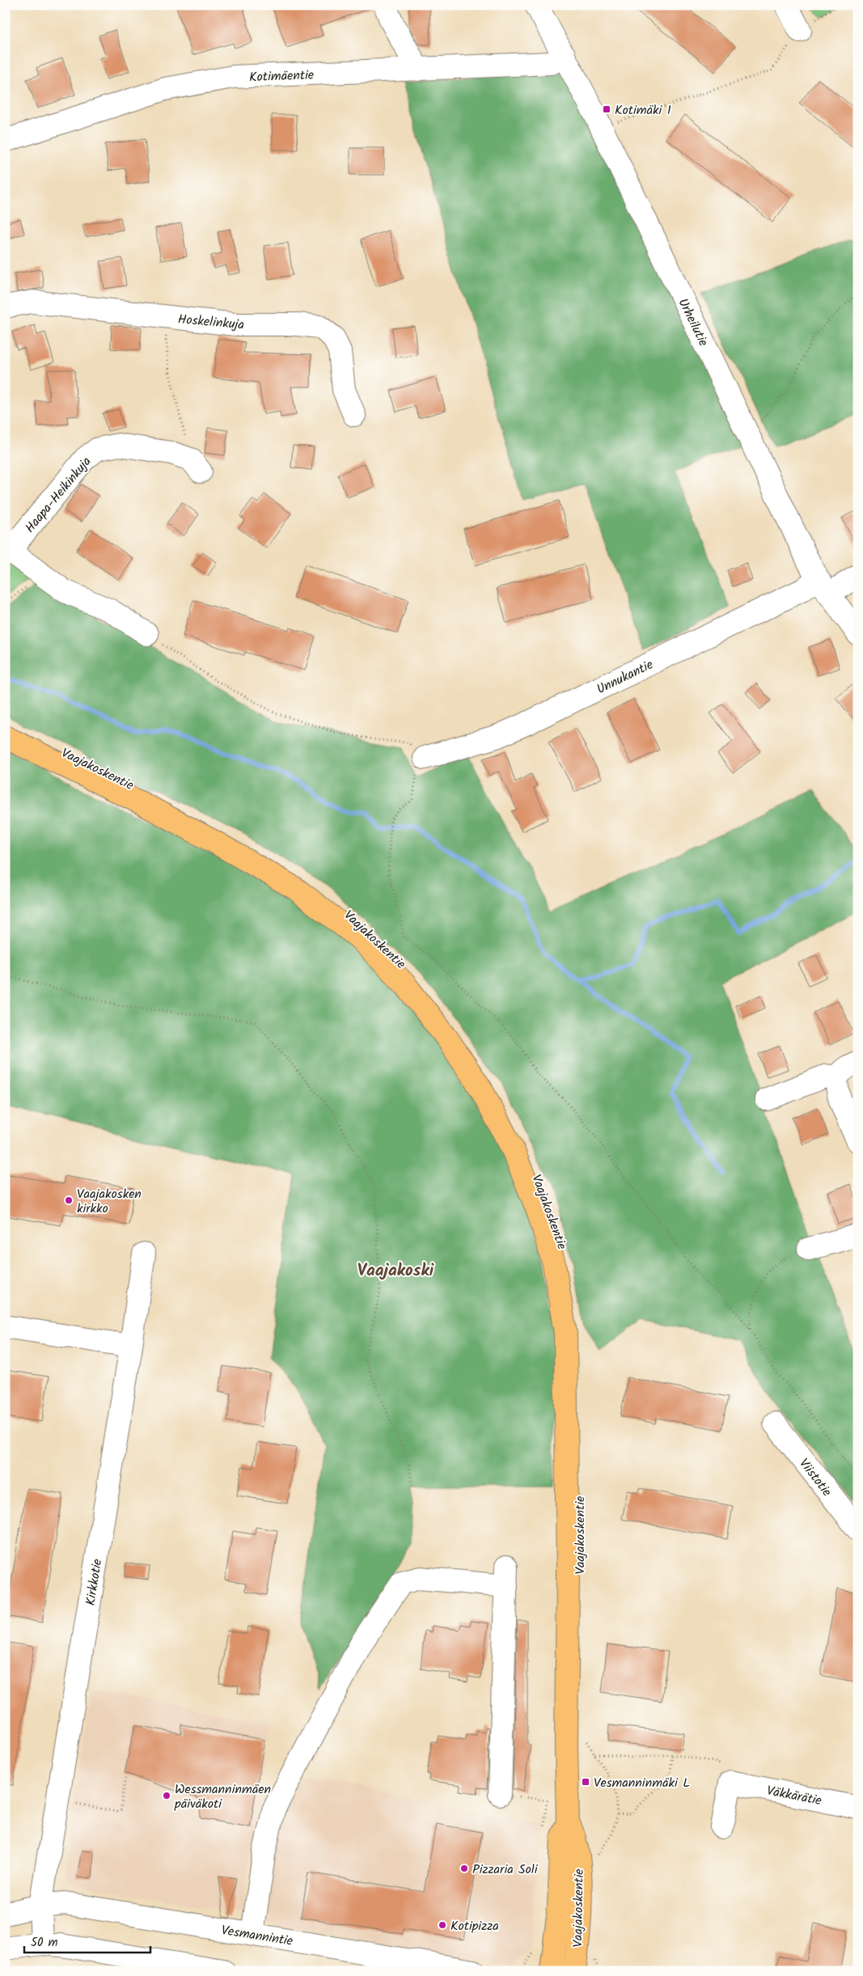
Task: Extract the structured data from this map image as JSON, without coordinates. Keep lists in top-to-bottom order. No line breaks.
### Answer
{"streets":{"main road":["Vaajakoskentie"],"street":["Kotimäentie","Hoskelinkuja","Urheilutie","Haapa-Heikinkuja","Unnukantie","Viistotie","Kirkkotie","Väkkärätie","Vesmannintie"]},"crossings":[["Kotimäentie","Urheilutie"],["Urheilutie","Unnukantie"],["Kirkkotie","Vesmannintie"]],"districts":["Vaajakoski"],"places":{"transit":["Kotimäki 1","Vesmanninmäki L"],"other":["Vaajakosken kirkko","Wessmanninmäen päiväkoti","Pizzaria Soli","Kotipizza"]},"scale_bar":"50 m"}
